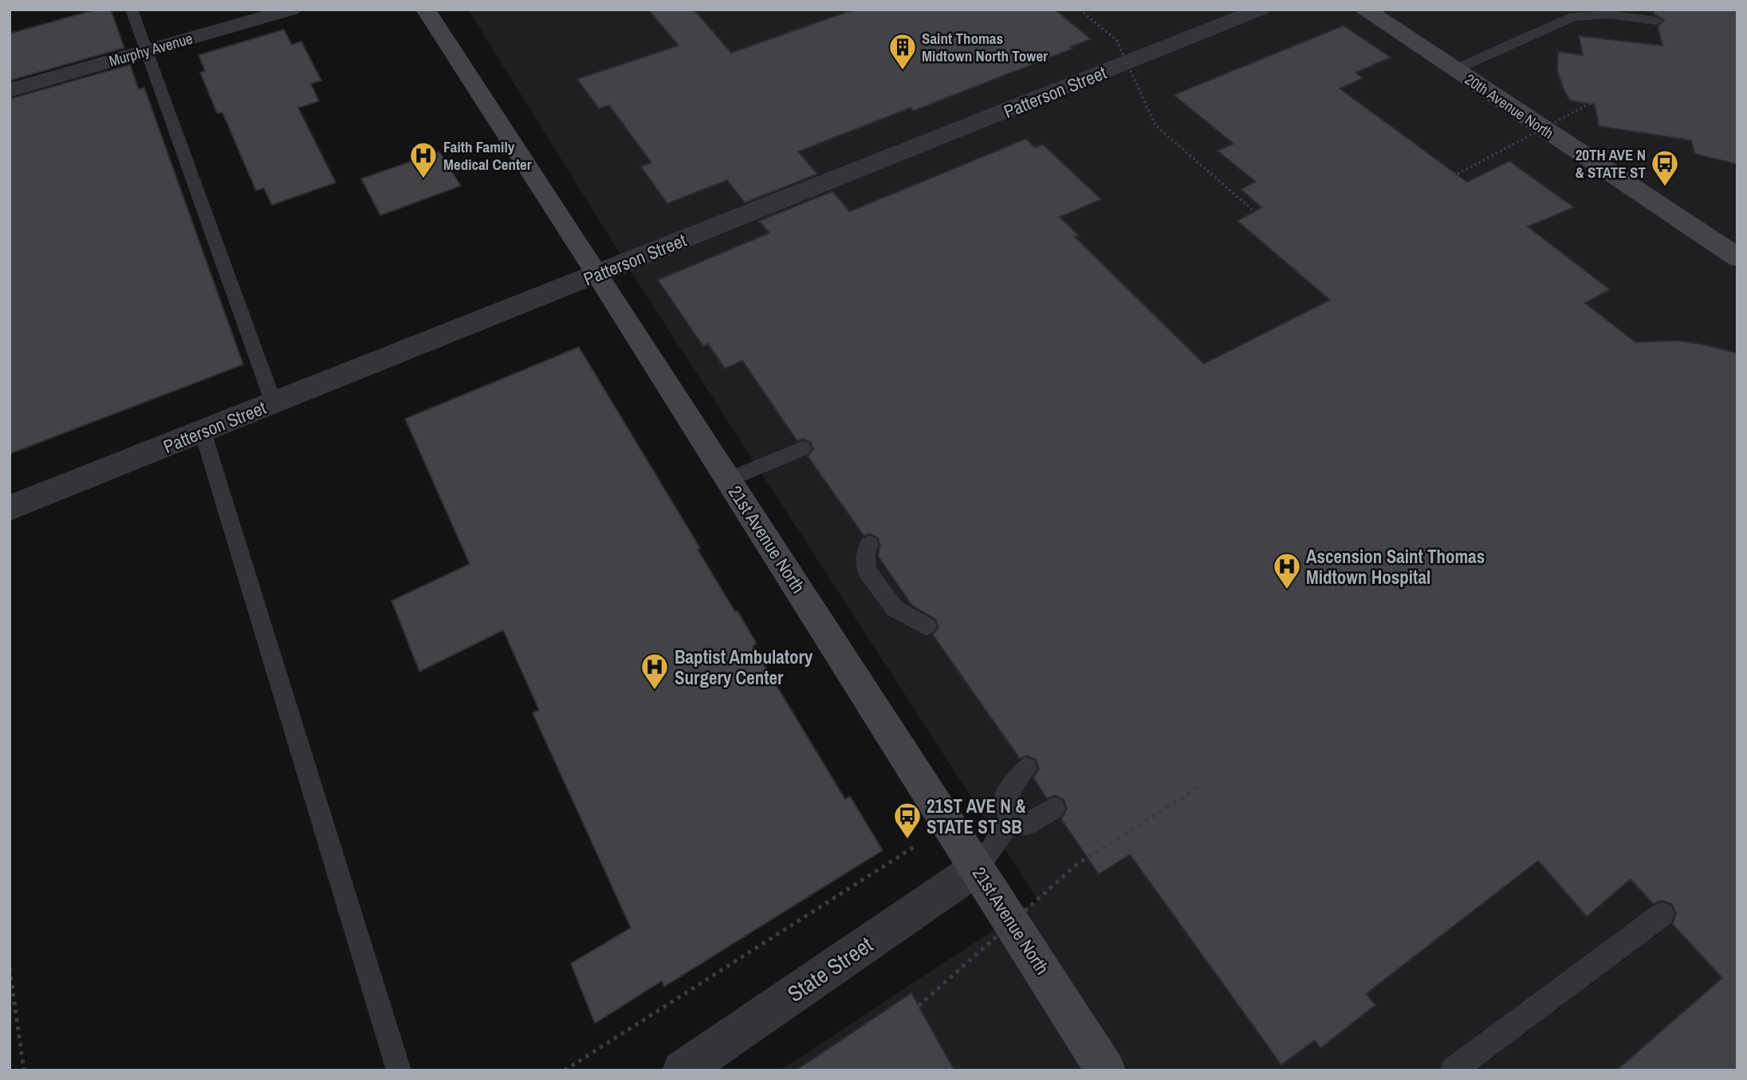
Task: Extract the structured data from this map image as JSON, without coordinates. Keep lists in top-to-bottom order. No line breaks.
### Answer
{"streets":{"main road":["20th Avenue North","21st Avenue North"],"street":["Murphy Avenue","Patterson Street","State Street"]},"crossings":[["Patterson Street","21st Avenue North"],["21st Avenue North","State Street"]],"places":{"building":["Saint Thomas Midtown North Tower"],"hospital":["Faith Family Medical Center","Ascension Saint Thomas Midtown Hospital","Baptist Ambulatory Surgery Center"],"bus stop":["20TH AVE N & STATE ST","21ST AVE N & STATE ST SB"]}}
